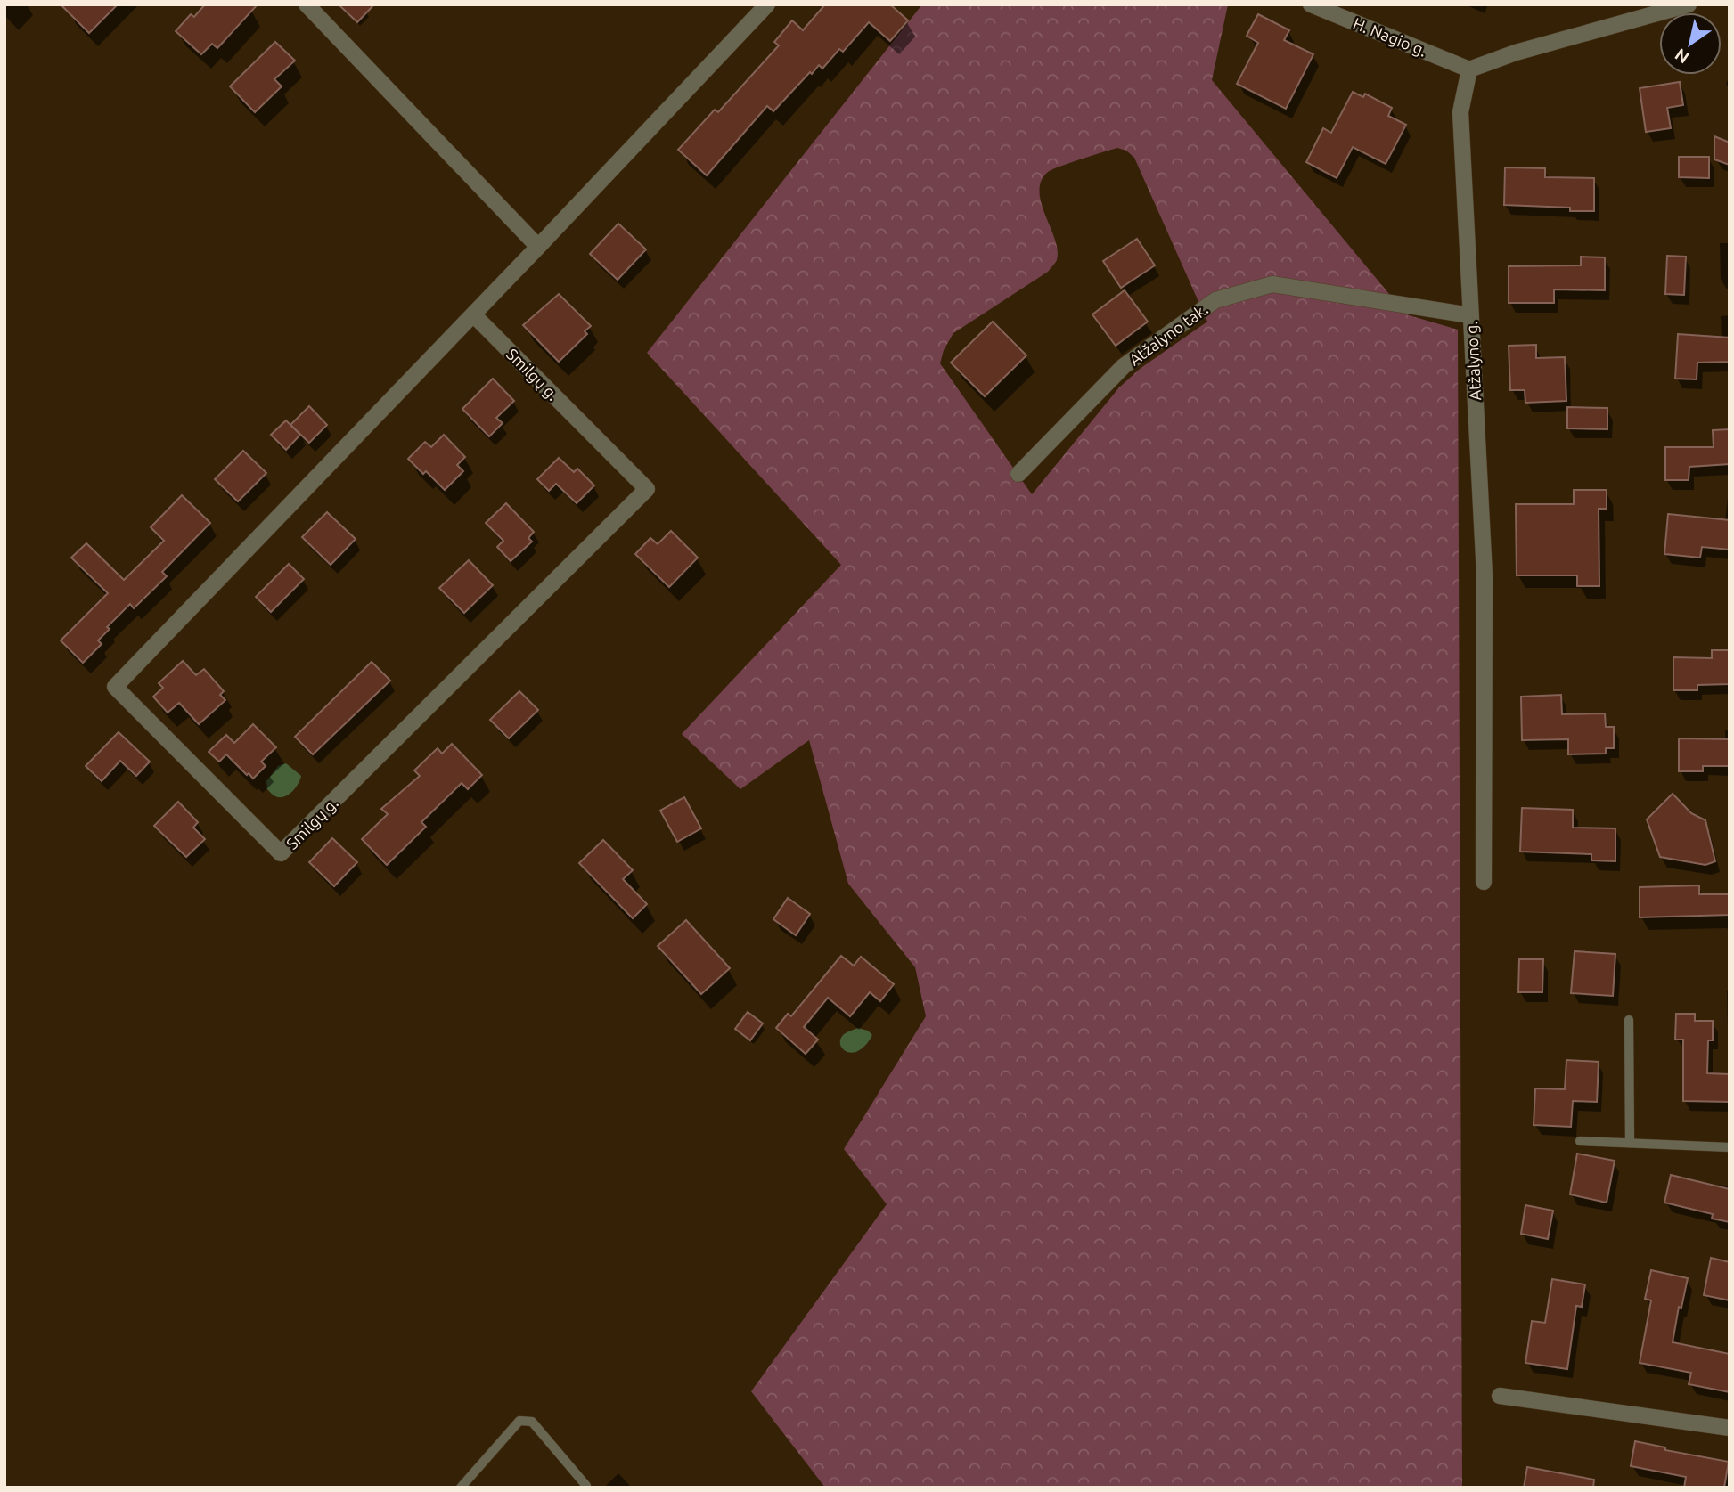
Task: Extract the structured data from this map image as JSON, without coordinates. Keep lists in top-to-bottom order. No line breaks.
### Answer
{"streets":{"street":["H. Nagio g.","Atžalyno tak.","Atžalyno g.","Smilgų g."]},"crossings":[["H. Nagio g.","Atžalyno g."],["Atžalyno tak.","Atžalyno g."]],"north":"bottom left"}
